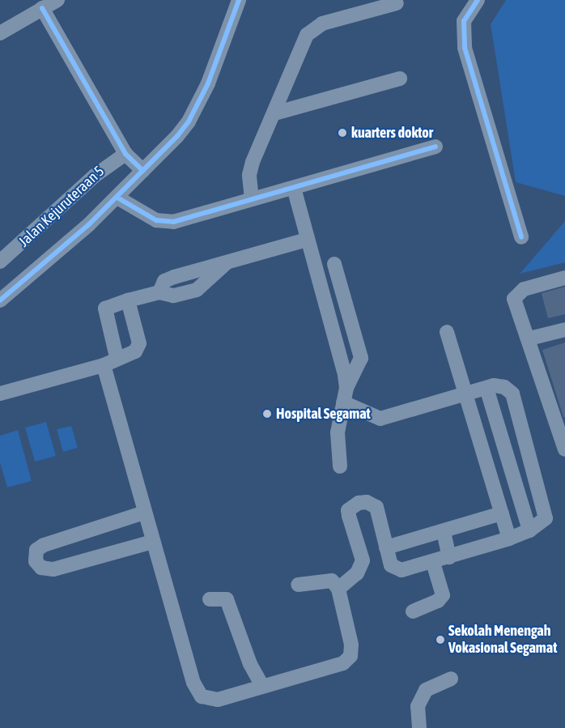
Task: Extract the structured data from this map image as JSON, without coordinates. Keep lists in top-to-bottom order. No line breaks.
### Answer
{"streets":{"street":["Jalan Kejuruteraan 5"]},"places":["kuarters doktor","Hospital Segamat","Sekolah Menengah Vokasional Segamat"]}
